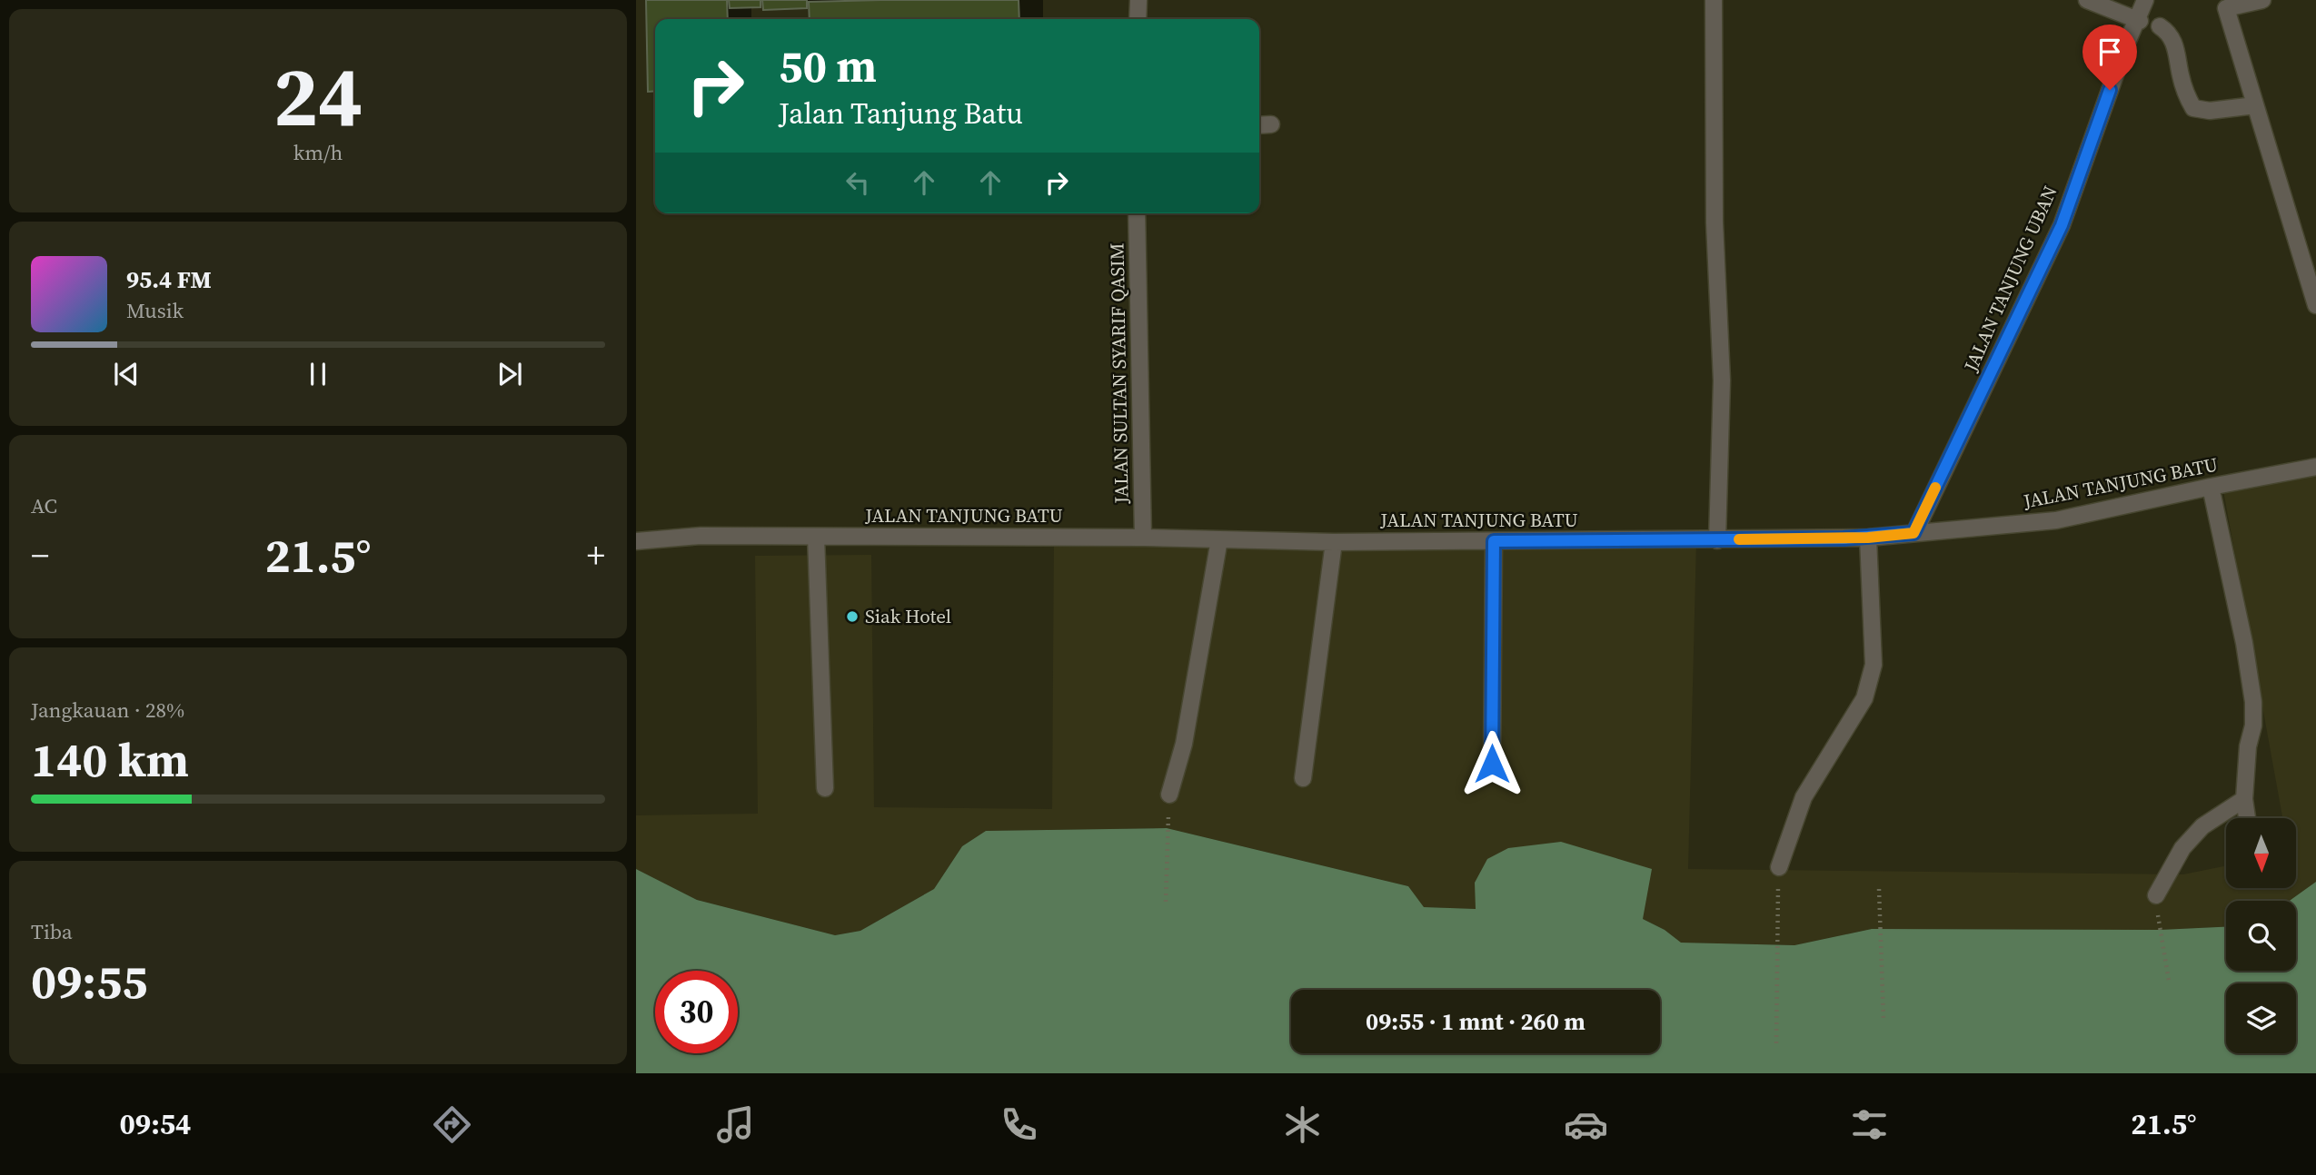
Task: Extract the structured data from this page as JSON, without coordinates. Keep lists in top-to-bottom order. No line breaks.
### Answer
{"streets":{"street":["JALAN TANJUNG UBAN","JALAN SULTAN SYARIF QASIM","JALAN TANJUNG BATU"]},"crossings":[["JALAN TANJUNG UBAN","JALAN TANJUNG BATU"],["JALAN SULTAN SYARIF QASIM","JALAN TANJUNG BATU"]],"places":["Siak Hotel"],"north":"bottom","page":{"tile":[["24","km/h"],"AC",["Jangkauan · 28%","140 km"],["Tiba","09:55"]],"turn":["50 m","Jalan Tanjung Batu"],"song":["95.4 FM","Musik"],"heat":["−","21.5°","+"],"limit":"30","trip":"09:55 · 1 mnt · 260 m","tabs":["09:54","21.5°"]}}
